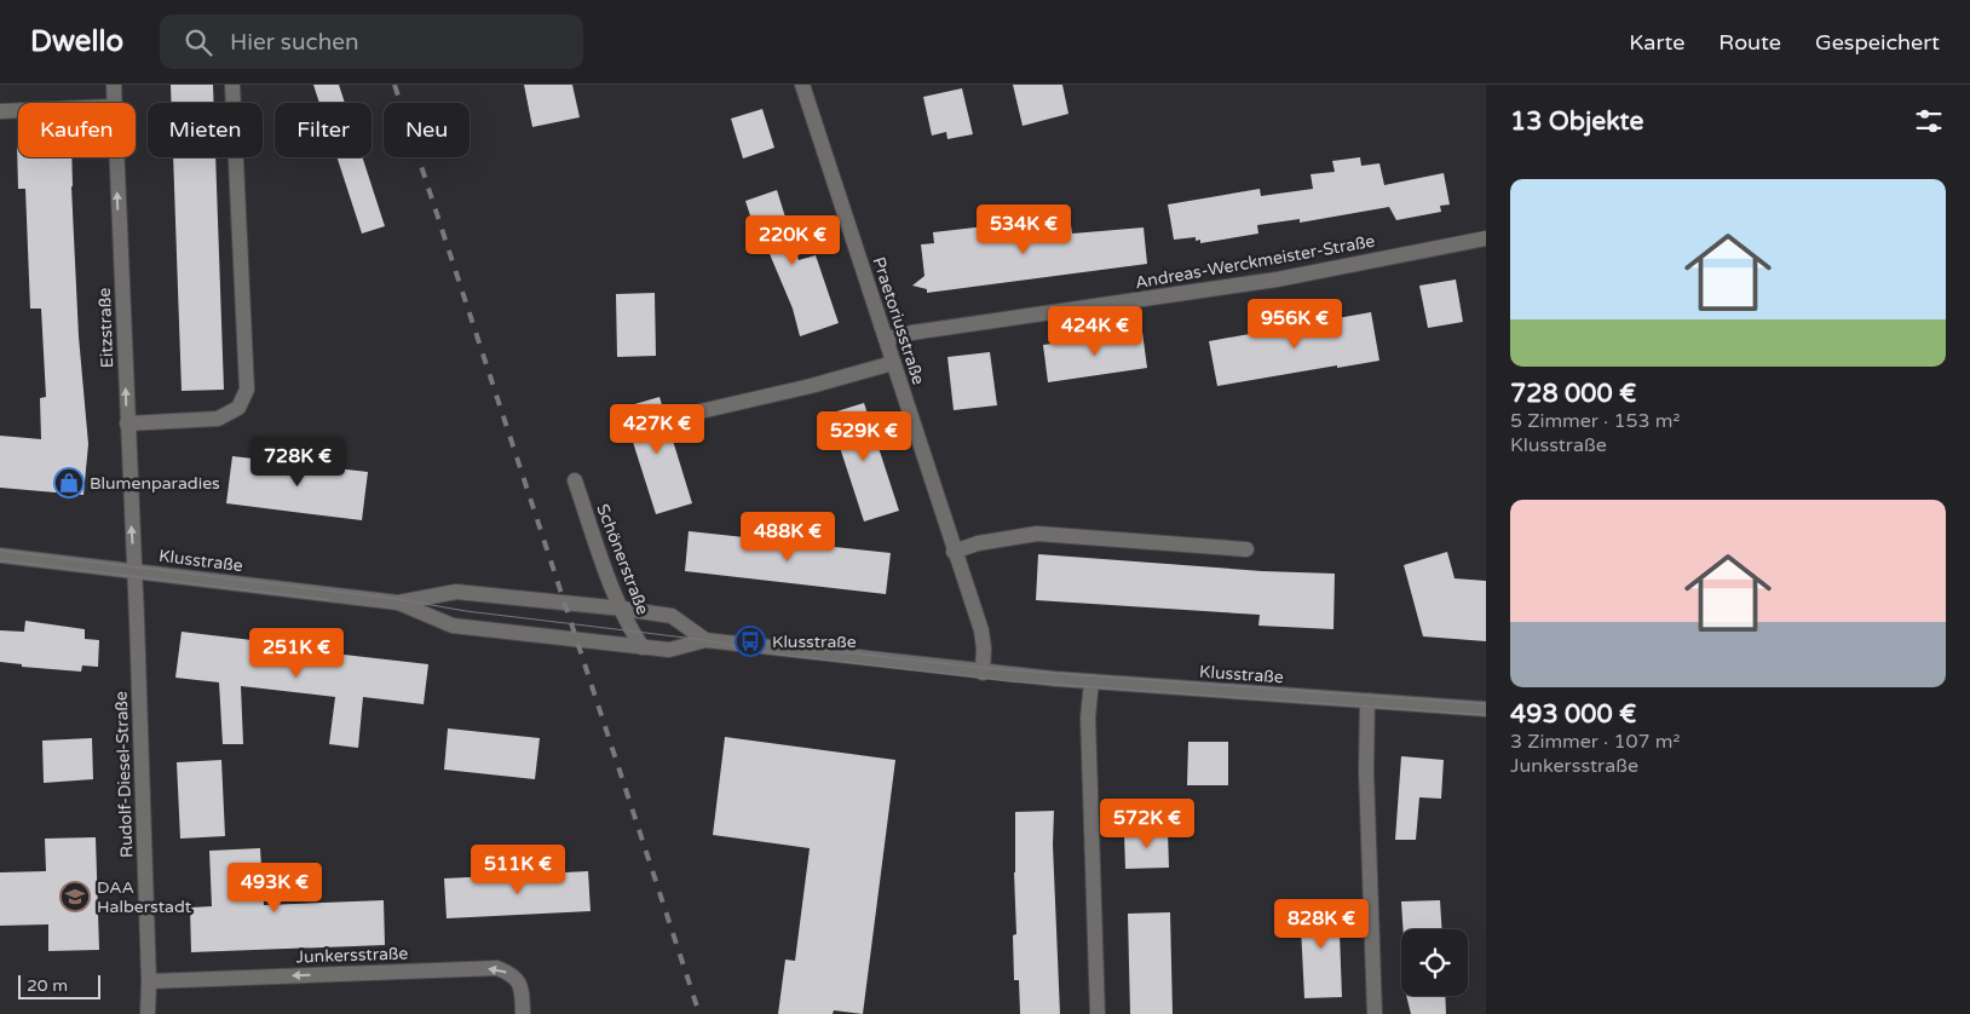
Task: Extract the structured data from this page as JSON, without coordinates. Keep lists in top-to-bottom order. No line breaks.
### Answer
{"streets":{"street":["Andreas-Werckmeister-Straße","Praetoriusstraße","Eitzstraße","Schönerstraße","Klusstraße","Rudolf-Diesel-Straße","Junkersstraße"]},"crossings":[["Andreas-Werckmeister-Straße","Praetoriusstraße"],["Praetoriusstraße","Klusstraße"],["Eitzstraße","Klusstraße"],["Eitzstraße","Rudolf-Diesel-Straße"],["Schönerstraße","Klusstraße"],["Klusstraße","Rudolf-Diesel-Straße"],["Rudolf-Diesel-Straße","Junkersstraße"]],"one_way":["Eitzstraße","Junkersstraße"],"places":{"shop":["Blumenparadies"],"bus stop":["Klusstraße"],"school or university":["DAA Halberstadt"]},"scale_bar":"20 m","page":{"header":"Dwello","search":"Hier suchen","nav":["Karte","Route","Gespeichert"],"heading":"13 Objekte","chip":["Kaufen","Mieten","Filter","Neu"],"list":[{"name":"728 000 €","note":"5 Zimmer · 153 m² · Klusstraße"},{"name":"493 000 €","note":"3 Zimmer · 107 m² · Junkersstraße"}],"price":["534K €","220K €","956K €","424K €","427K €","529K €","728K €","488K €","251K €","572K €","511K €","493K €","828K €"],"scale":"20 m"}}
